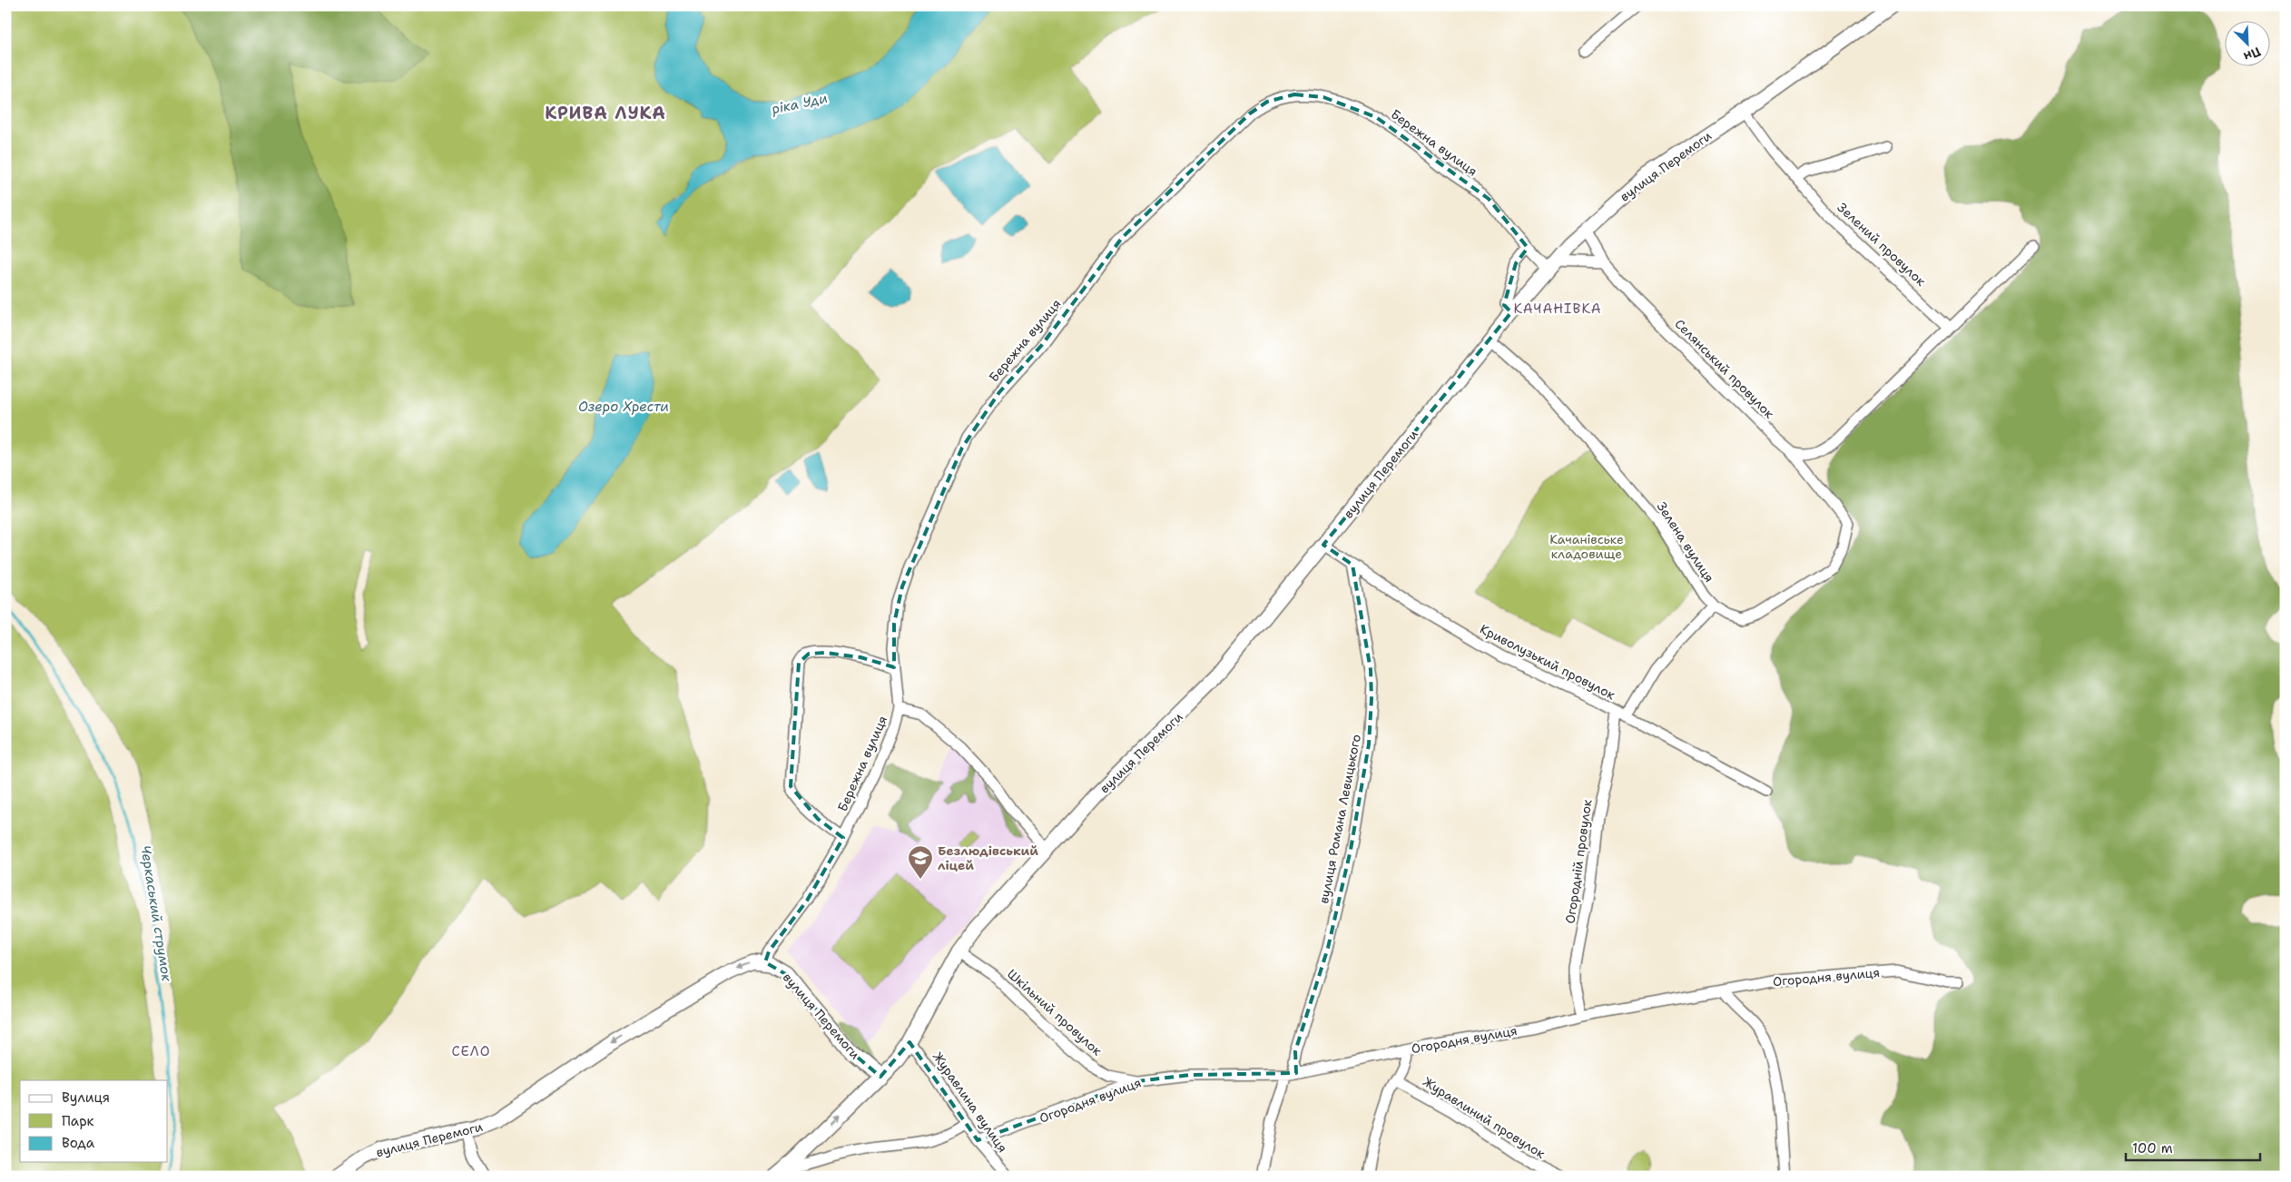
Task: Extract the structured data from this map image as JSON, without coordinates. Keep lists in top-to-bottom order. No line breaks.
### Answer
{"streets":{"street":["Бережна вулиця","вулиця Перемоги","Зелений провулок","Селянський провулок","Зелена вулиця","Криволузький провулок","вулиця Романа Левицького","Огородній провулок","Огородня вулиця","Шкільний провулок","Журавлина вулиця","Журавлиний провулок"]},"crossings":[["Бережна вулиця","вулиця Перемоги"],["вулиця Перемоги","Зелений провулок"],["вулиця Перемоги","Селянський провулок"],["вулиця Перемоги","Зелена вулиця"],["вулиця Перемоги","Криволузький провулок"],["вулиця Перемоги","Шкільний провулок"],["вулиця Перемоги","Журавлина вулиця"],["Селянський провулок","Зелена вулиця"],["Криволузький провулок","вулиця Романа Левицького"],["Криволузький провулок","Огородній провулок"],["вулиця Романа Левицького","Огородня вулиця"],["Огородній провулок","Огородня вулиця"],["Огородня вулиця","Шкільний провулок"],["Огородня вулиця","Журавлина вулиця"]],"districts":["КРИВА ЛУКА","КАЧАНІВКА","СЕЛО"],"water":["ріка Уди","Озеро Хрести","Черкаський струмок"],"parks":["Качанівське кладовище"],"places":{"school or university":["Безлюдівський ліцей"]},"legend":["Вулиця","Парк","Вода"],"scale_bar":"100 m","north":"bottom right"}
